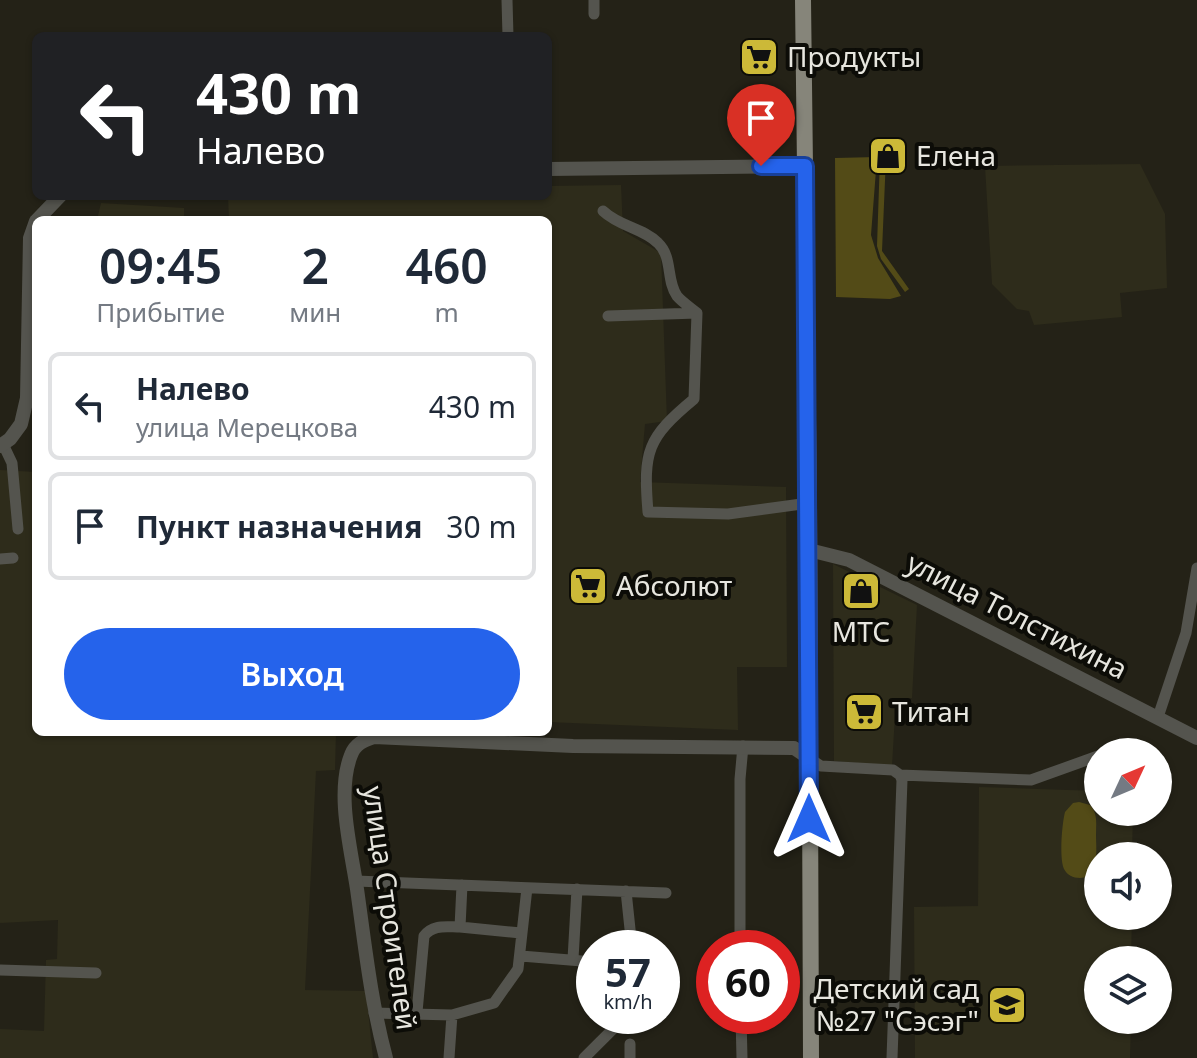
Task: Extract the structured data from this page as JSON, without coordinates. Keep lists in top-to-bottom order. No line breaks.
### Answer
{"streets":{"street":["улица Толстихина","улица Строителей"]},"places":{"supermarket":["Продукты","Абсолют","Титан"],"shop":["Елена","МТС"],"school or university":["Детский сад №27 \"Сэсэг\""]},"north":"top right","page":{"turn":["430 m","Налево"],"eta":["09:45","Прибытие","2","мин","460","m"],"list":[{"name":"Налево","note":"улица Мерецкова","value":"430 m"},{"name":"Пункт назначения","value":"30 m"}],"buttons":"Выход","speed":"57 km/h","limit":"60"}}
